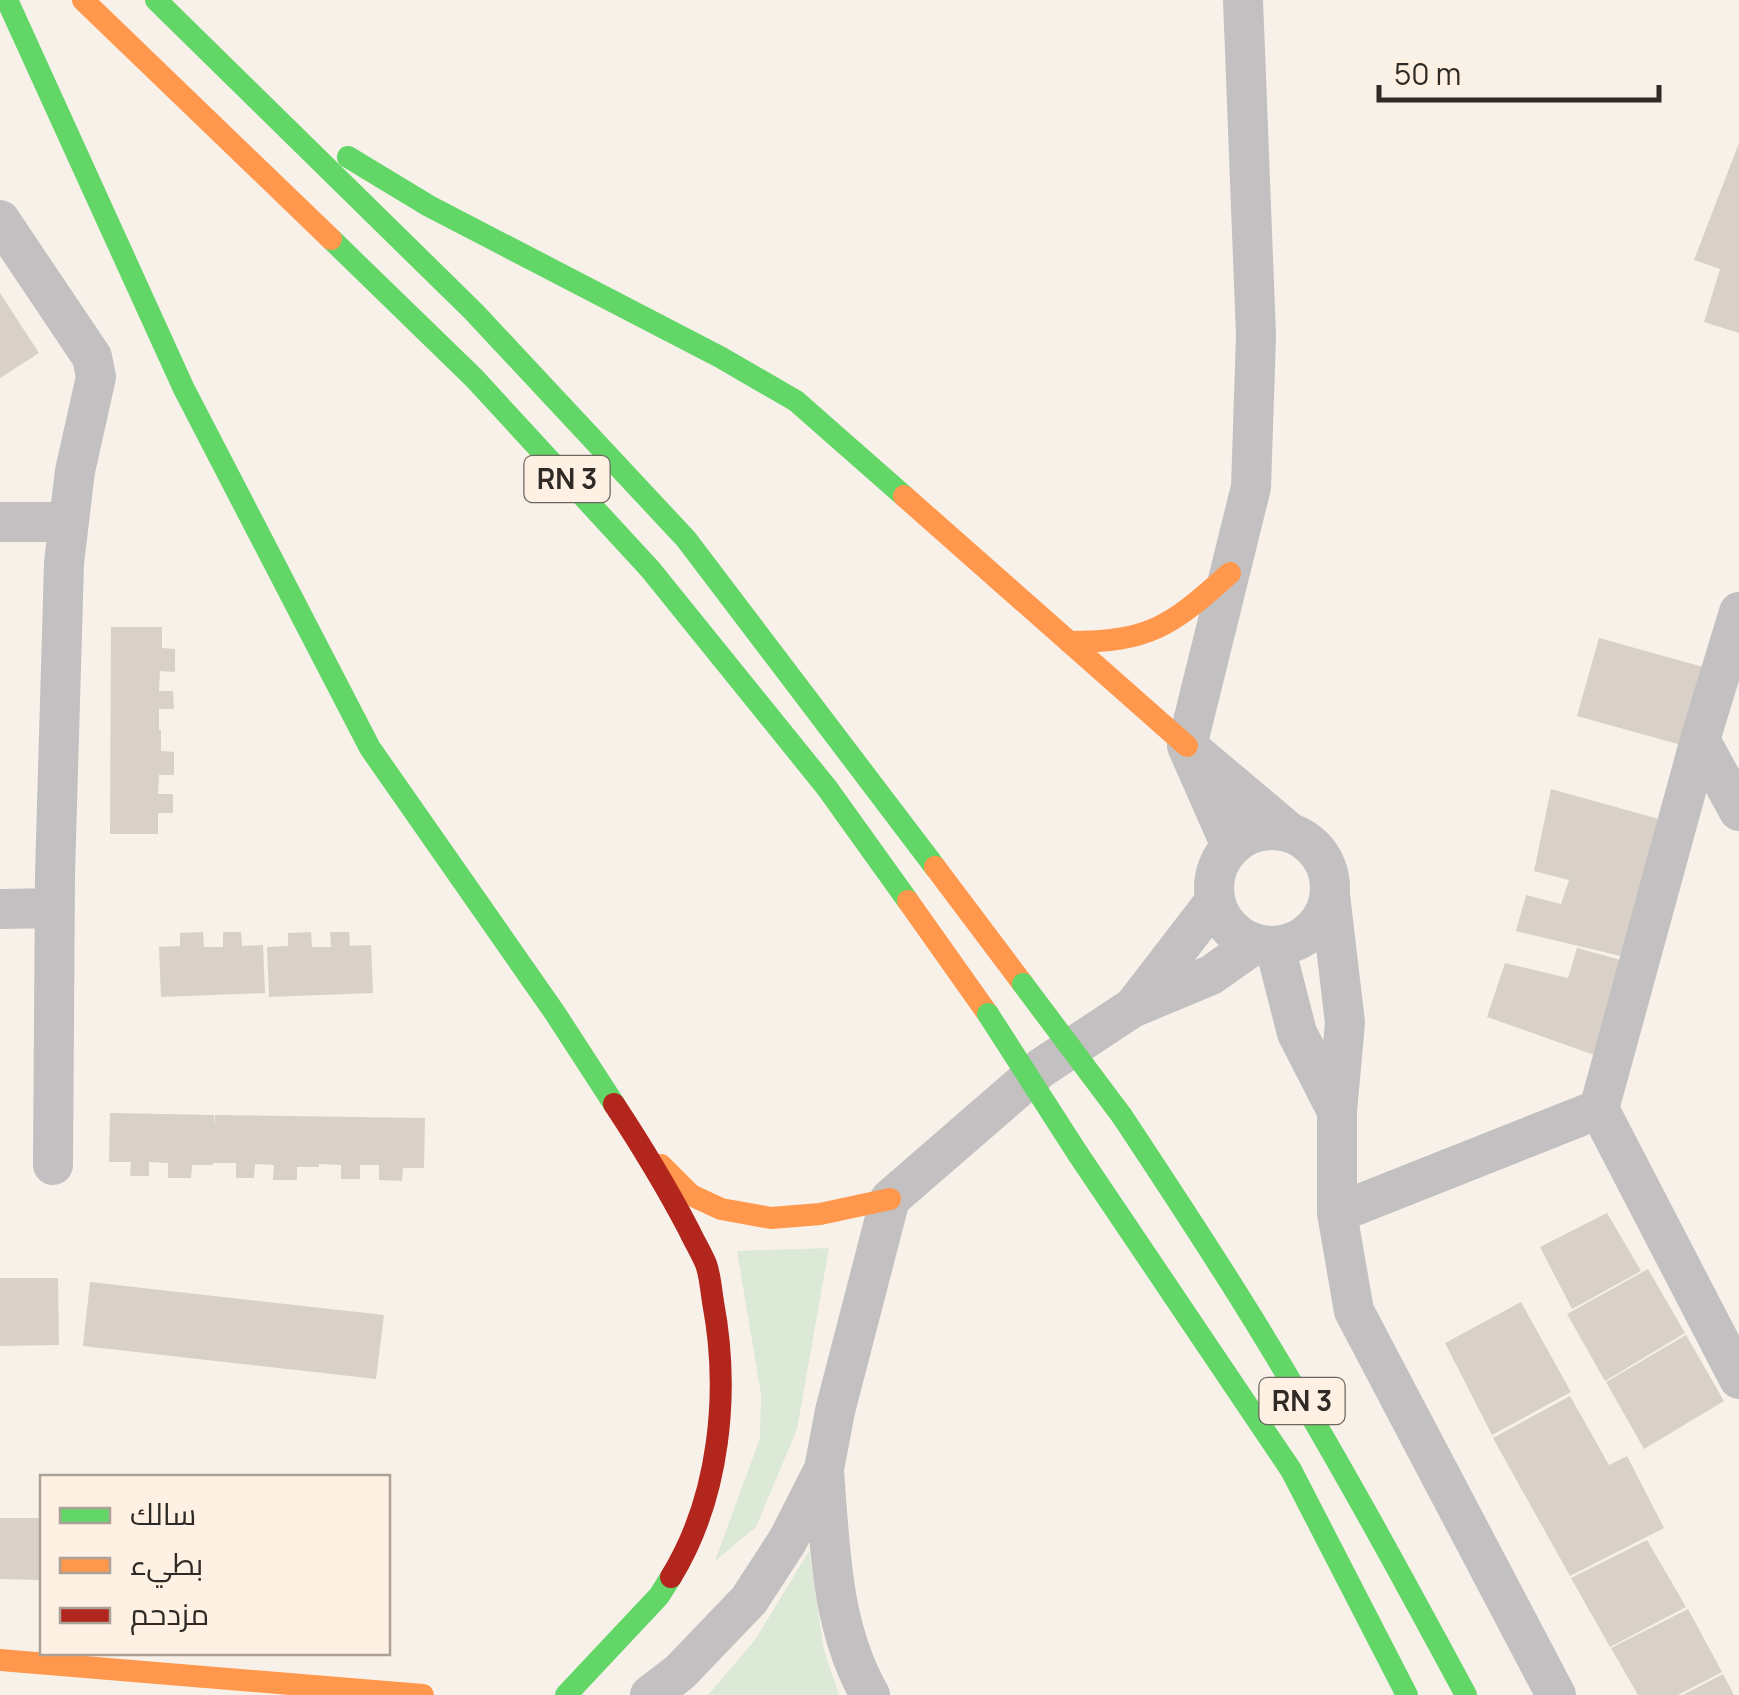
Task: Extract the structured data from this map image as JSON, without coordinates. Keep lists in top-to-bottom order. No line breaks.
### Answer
{"streets":{"main road":["RN 3"]},"legend":["سالك","بطيء","مزدحم"],"scale_bar":"50 m"}
